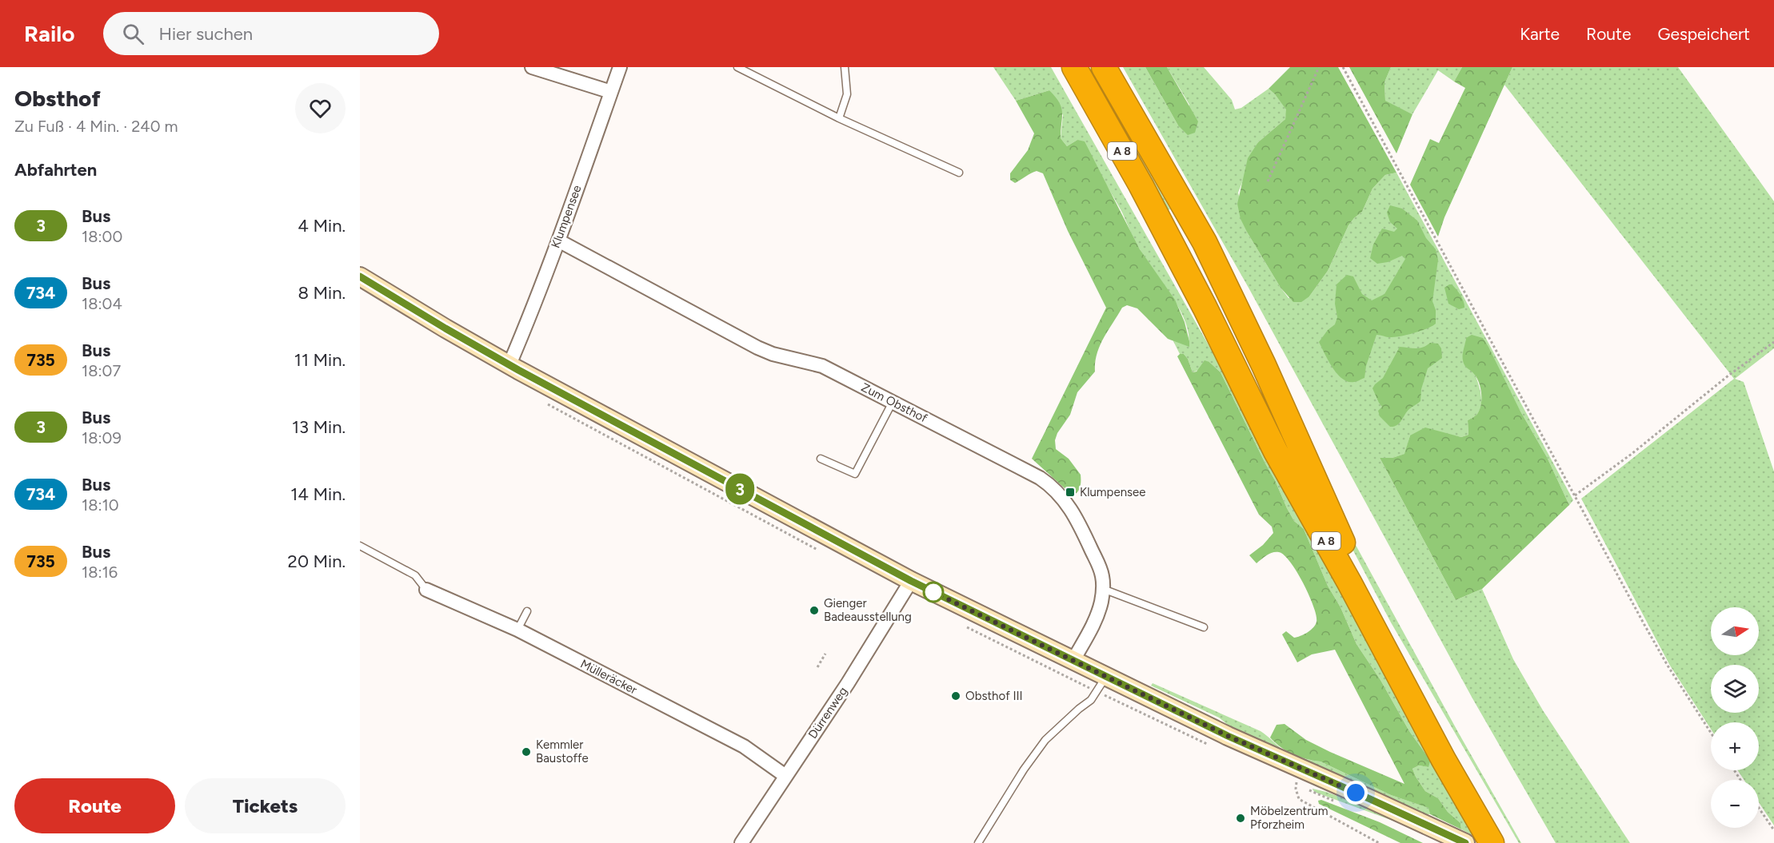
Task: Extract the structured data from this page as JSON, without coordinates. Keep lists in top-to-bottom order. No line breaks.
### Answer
{"streets":{"highway":["A 8"],"street":["Klumpensee","Zum Obsthof","Mülleräcker","Dürrenweg"]},"crossings":[["Klumpensee","Zum Obsthof"],["Mülleräcker","Dürrenweg"]],"places":{"transit":["Klumpensee"],"other":["Gienger Badeausstellung","Obsthof III","Kemmler Baustoffe","Möbelzentrum Pforzheim"]},"lines":["bus line 3"],"north":"right","page":{"header":"Railo","search":"Hier suchen","nav":["Karte","Route","Gespeichert"],"heading":[["Obsthof","Zu Fuß · 4 Min. · 240 m"],"Abfahrten"],"on_map":"3","list":[{"mark":"3","name":"Bus","note":"18:00","value":"4 Min."},{"mark":"734","name":"Bus","note":"18:04","value":"8 Min."},{"mark":"735","name":"Bus","note":"18:07","value":"11 Min."},{"mark":"3","name":"Bus","note":"18:09","value":"13 Min."},{"mark":"734","name":"Bus","note":"18:10","value":"14 Min."},{"mark":"735","name":"Bus","note":"18:16","value":"20 Min."}],"map_buttons":["+","−"],"buttons":["Route","Tickets"]}}
